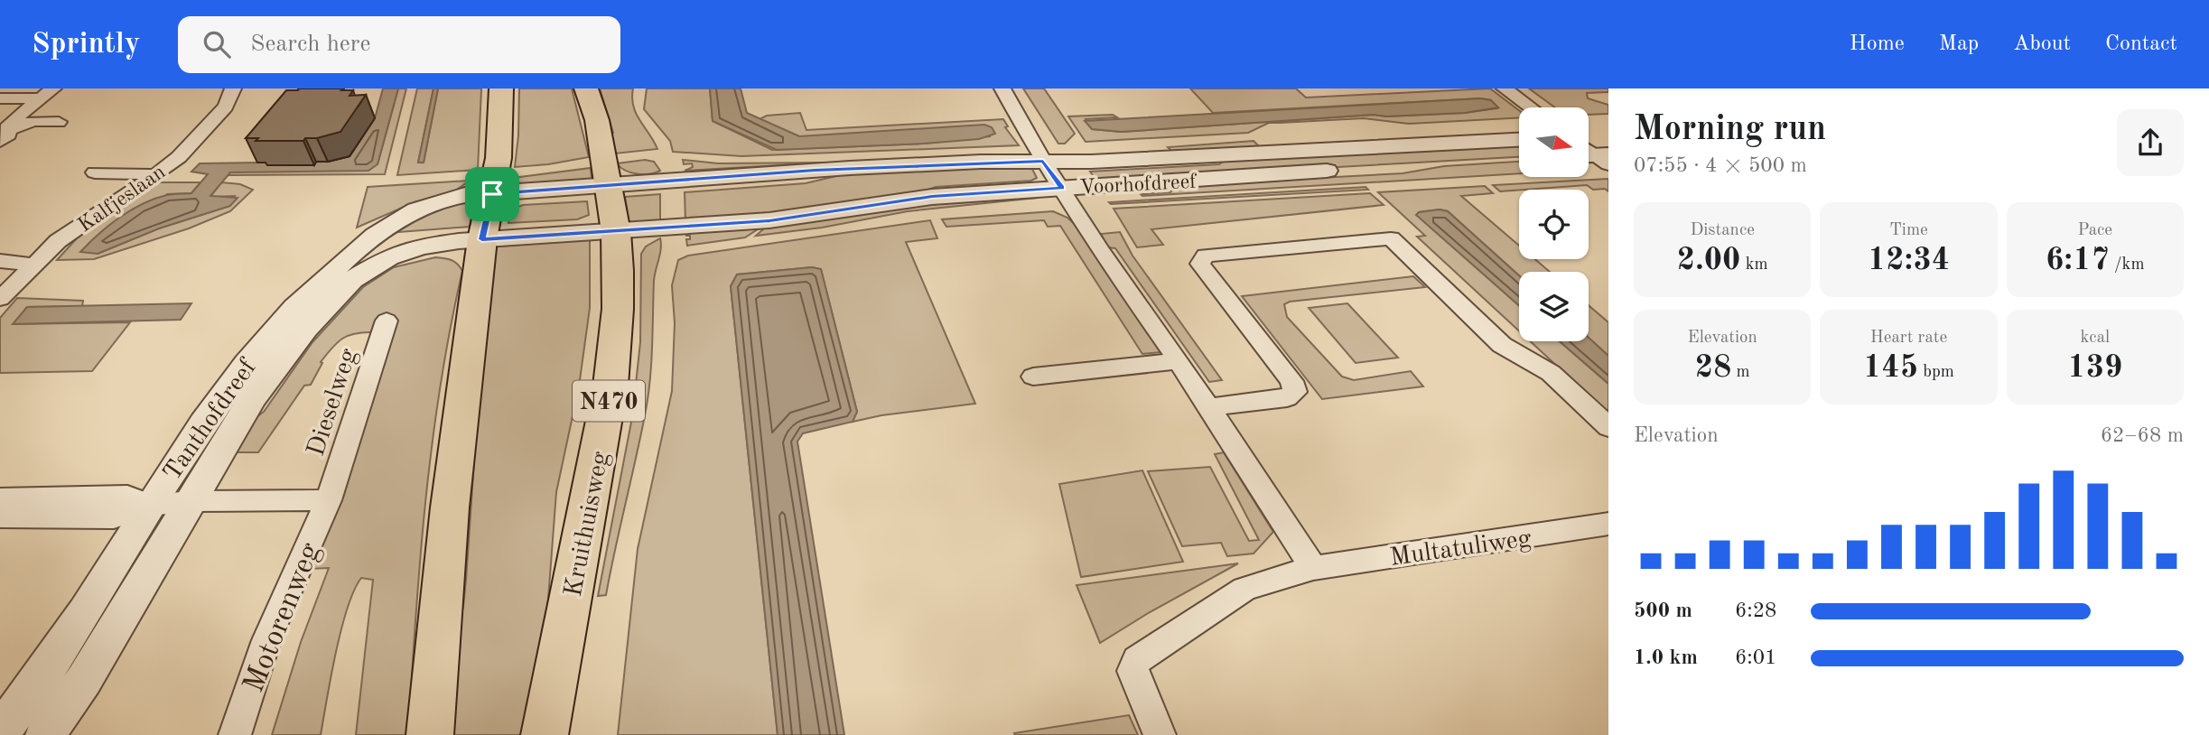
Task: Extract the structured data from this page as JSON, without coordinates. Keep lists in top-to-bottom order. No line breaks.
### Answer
{"streets":{"main road":["N470","Kruithuisweg"],"street":["Voorhofdreef","Kalfjeslaan","Dieselweg","Tanthofdreef","Multatuliweg","Motorenweg"]},"crossings":[["Voorhofdreef","Tanthofdreef"],["Voorhofdreef","Kruithuisweg"],["Dieselweg","Motorenweg"]],"north":"right","page":{"header":"Sprintly","search":"Search here","nav":["Home","Map","About","Contact"],"heading":["Morning run","07:55 · 4 × 500 m"],"stats":[["Distance","2.00 km"],["Time","12:34"],["Pace","6:17 /km"],["Elevation","28 m"],["Heart rate","145 bpm"],["kcal","139"]],"chart":["Elevation","62–68 m"],"list":[{"name":"500 m","note":"6:28"},{"name":"1.0 km","note":"6:01"}]}}
